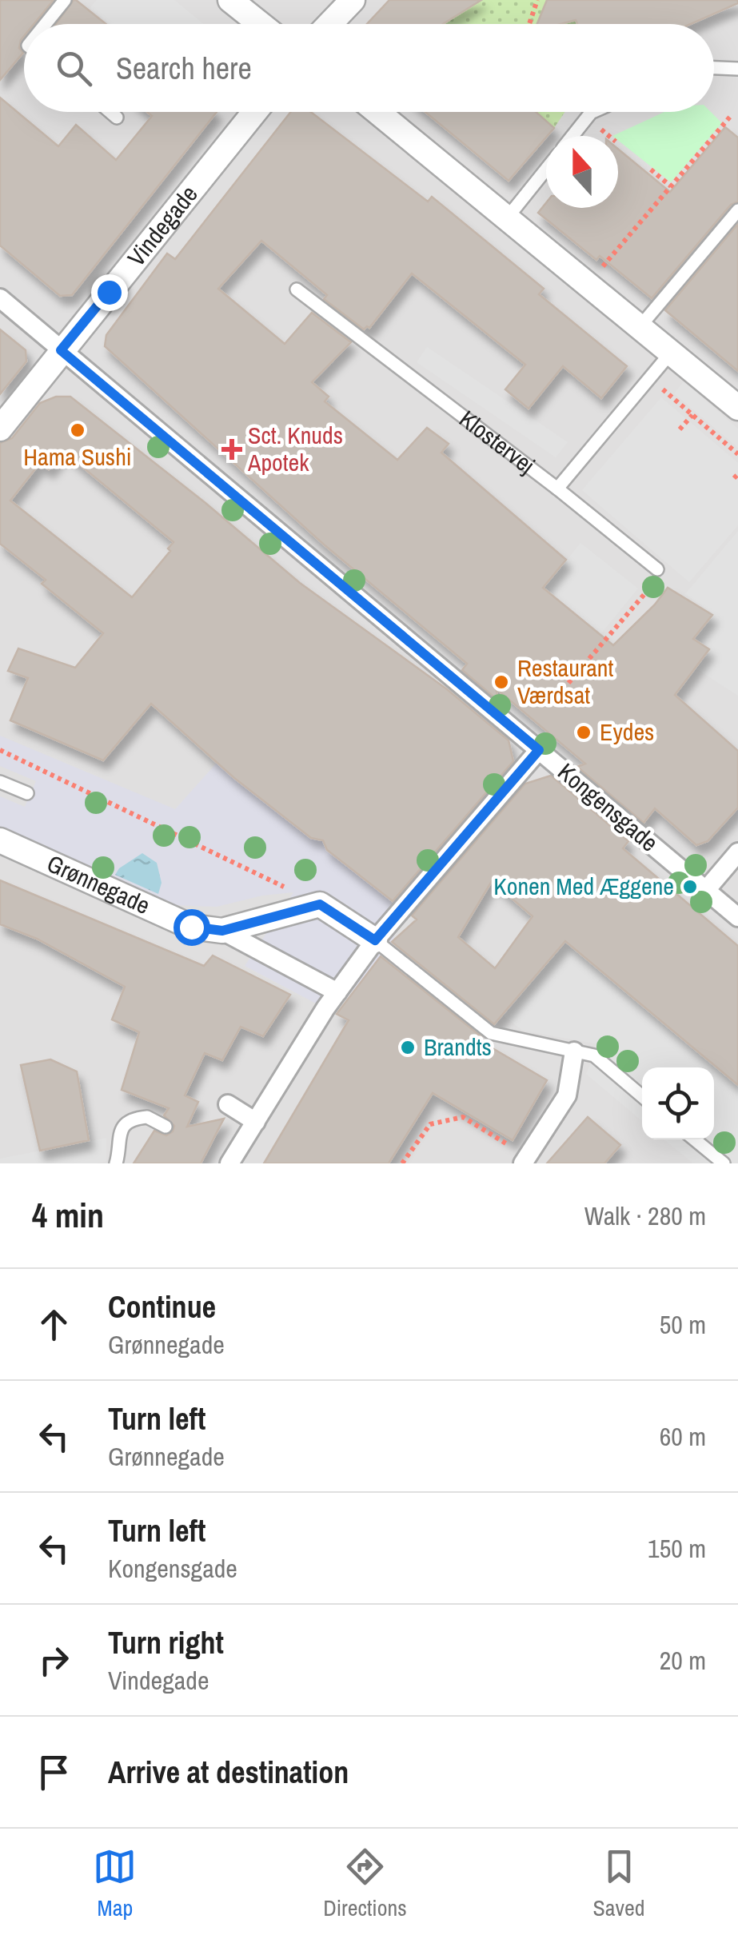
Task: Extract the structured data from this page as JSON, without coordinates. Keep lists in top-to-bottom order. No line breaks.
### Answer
{"streets":{"street":["Vindegade","Kongensgade","Grønnegade"],"lane":["Klostervej"]},"crossings":[["Vindegade","Kongensgade"]],"places":{"other":["Hama Sushi","Restaurant Værdsat","Eydes","Konen Med Æggene","Brandts"],"health":["Sct. Knuds Apotek"]},"north":"top","page":{"search":"Search here","heading":["4 min","Walk · 280 m"],"list":[["Continue","Grønnegade","50 m"],["Turn left","Grønnegade","60 m"],["Turn left","Kongensgade","150 m"],["Turn right","Vindegade","20 m"],"Arrive at destination"],"nav":["Map","Directions","Saved"]}}
